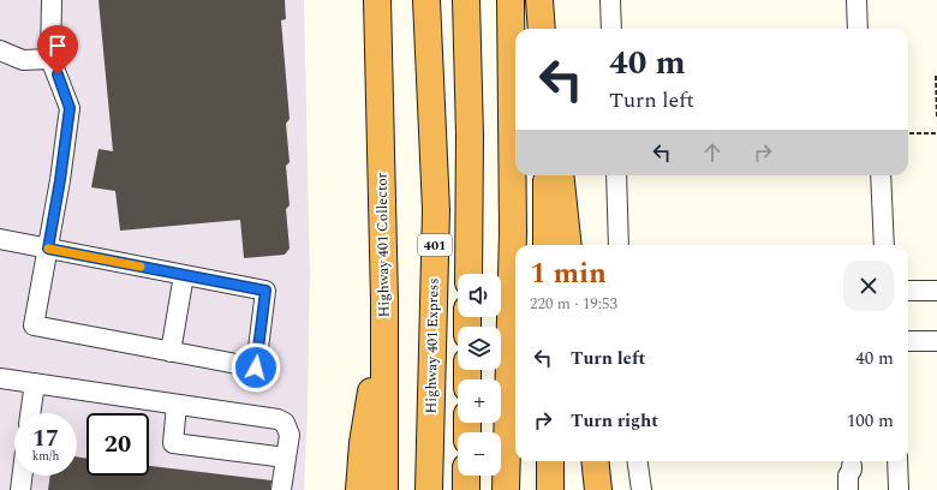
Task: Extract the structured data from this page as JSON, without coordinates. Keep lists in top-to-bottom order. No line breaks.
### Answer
{"streets":{"highway":["Highway 401 Collector","401","Highway 401 Express"]},"page":{"turn":["40 m","Turn left"],"heading":["1 min","220 m · 19:53"],"map_buttons":["+","−"],"list":[{"name":"Turn left","value":"40 m"},{"name":"Turn right","value":"100 m"}],"speed":"17 km/h","limit":"20"}}
